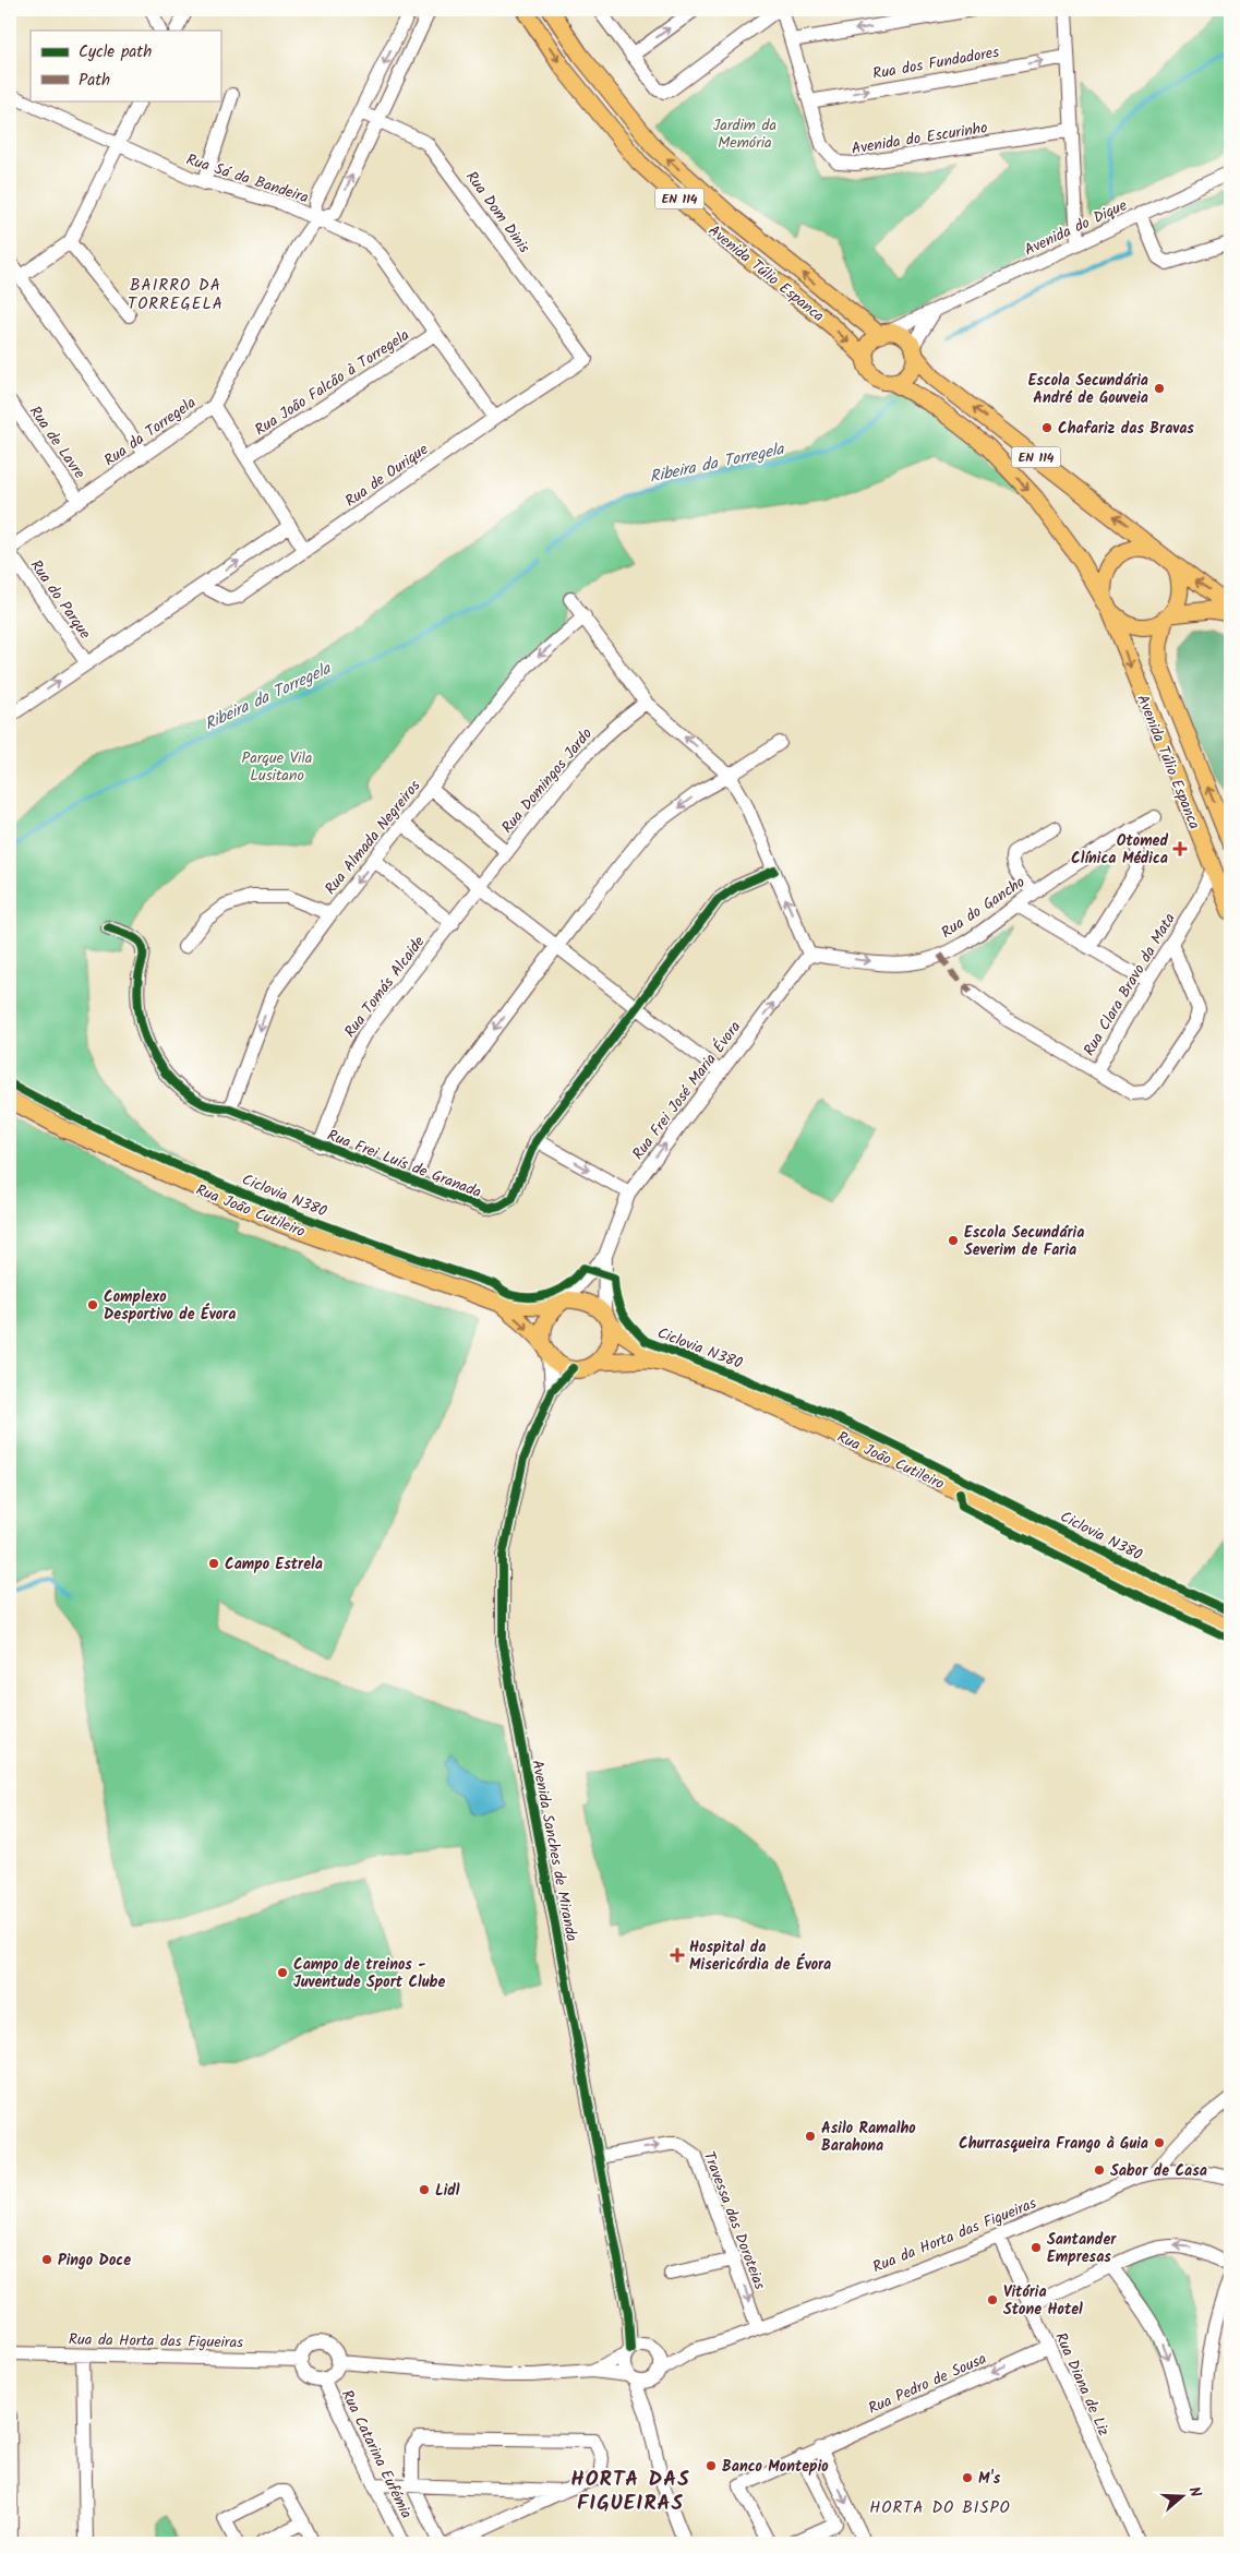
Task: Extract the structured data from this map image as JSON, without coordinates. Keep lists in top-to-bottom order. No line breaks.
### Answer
{"streets":{"main road":["EN 114","Avenida Túlio Espanca","Rua João Cutileiro"],"street":["Rua dos Fundadores","Avenida do Escurinho","Rua Sá da Bandeira","Rua Dom Dinis","Avenida do Dique","Rua João Falcão à Torregela","Rua da Torregela","Rua de Lavre","Rua de Ourique","Rua do Parque","Rua Domingos Jardo","Rua Almada Negreiros","Rua do Gancho","Rua Clara Bravo da Mata","Rua Tomás Alcaide","Rua Frei José Maria Évora","Rua Frei Luís de Granada","Avenida Sanches de Miranda","Travessa das Doroteias","Rua da Horta das Figueiras","Rua Pedro de Sousa","Rua Diana de Liz","Rua Catarina Eufémia"],"cycle path":["Ciclovia N380"]},"crossings":[["Rua dos Fundadores","Avenida do Escurinho"],["Rua Sá da Bandeira","Rua João Falcão à Torregela"],["Rua Sá da Bandeira","Rua da Torregela"],["Rua Sá da Bandeira","Rua de Ourique"],["Rua Dom Dinis","Rua da Torregela"],["Rua Dom Dinis","Rua de Ourique"],["Avenida do Dique","Avenida Túlio Espanca"],["Avenida Túlio Espanca","Rua Clara Bravo da Mata"],["Rua da Torregela","Rua de Lavre"],["Rua Domingos Jardo","Rua Tomás Alcaide"],["Rua Almada Negreiros","Rua Frei Luís de Granada"],["Rua do Gancho","Rua Frei José Maria Évora"],["Rua Tomás Alcaide","Rua Frei Luís de Granada"],["Rua Frei José Maria Évora","Rua João Cutileiro"],["Rua Frei José Maria Évora","Avenida Sanches de Miranda"],["Rua João Cutileiro","Avenida Sanches de Miranda"],["Avenida Sanches de Miranda","Travessa das Doroteias"],["Avenida Sanches de Miranda","Rua da Horta das Figueiras"],["Travessa das Doroteias","Rua da Horta das Figueiras"],["Rua da Horta das Figueiras","Rua Diana de Liz"],["Rua da Horta das Figueiras","Rua Catarina Eufémia"],["Rua Pedro de Sousa","Rua Diana de Liz"]],"one_way":["Rua Almada Negreiros","Rua do Gancho","Rua Frei José Maria Évora","Travessa das Doroteias","Rua Pedro de Sousa"],"districts":["BAIRRO DA TORREGELA","HORTA DAS FIGUEIRAS","HORTA DO BISPO"],"water":["Ribeira da Torregela"],"parks":["Jardim da Memória","Parque Vila Lusitano"],"places":{"other":["Escola Secundária André de Gouveia","Chafariz das Bravas","Escola Secundária Severim de Faria","Complexo Desportivo de Évora","Campo Estrela","Campo de treinos - Juventude Sport Clube","Asilo Ramalho Barahona","Churrasqueira Frango à Guia","Sabor de Casa","Lidl","Santander Empresas","Pingo Doce","Vitória Stone Hotel","Banco Montepio","M's"],"health":["Otomed Clínica Médica","Hospital da Misericórdia de Évora"]},"legend":["Cycle path","Path"],"north":"right"}
